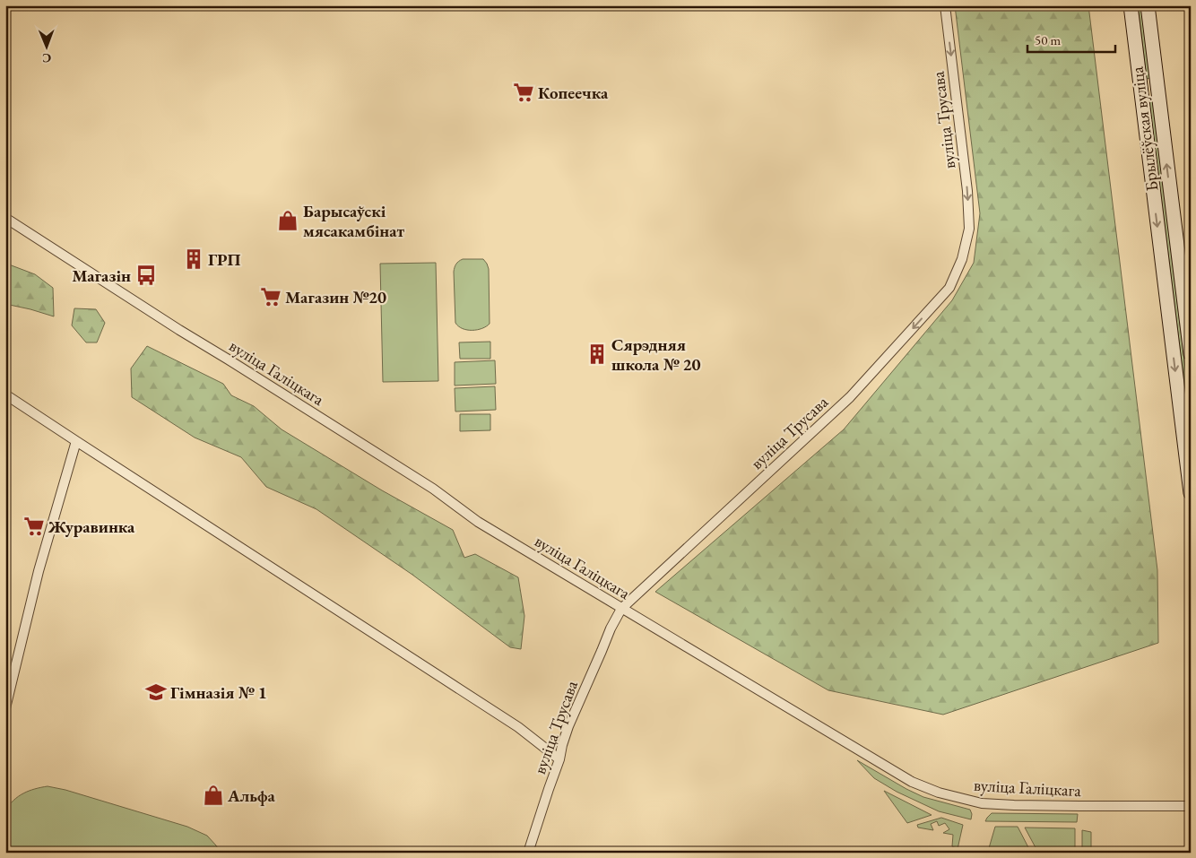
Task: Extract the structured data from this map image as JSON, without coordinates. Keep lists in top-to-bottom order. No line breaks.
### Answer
{"streets":{"street":["вуліца Трусава","Брылёўская вуліца","вуліца Галіцкага"]},"crossings":[["вуліца Трусава","вуліца Галіцкага"]],"one_way":["вуліца Трусава"],"places":{"supermarket":["Копеечка","Магазин №20","Журавинка"],"shop":["Барысаўскі мясакамбінат","Альфа"],"building":["ГРП","Сярэдняя школа № 20"],"bus stop":["Магазін"],"school or university":["Гімназія № 1"]},"scale_bar":"50 m","north":"bottom"}
